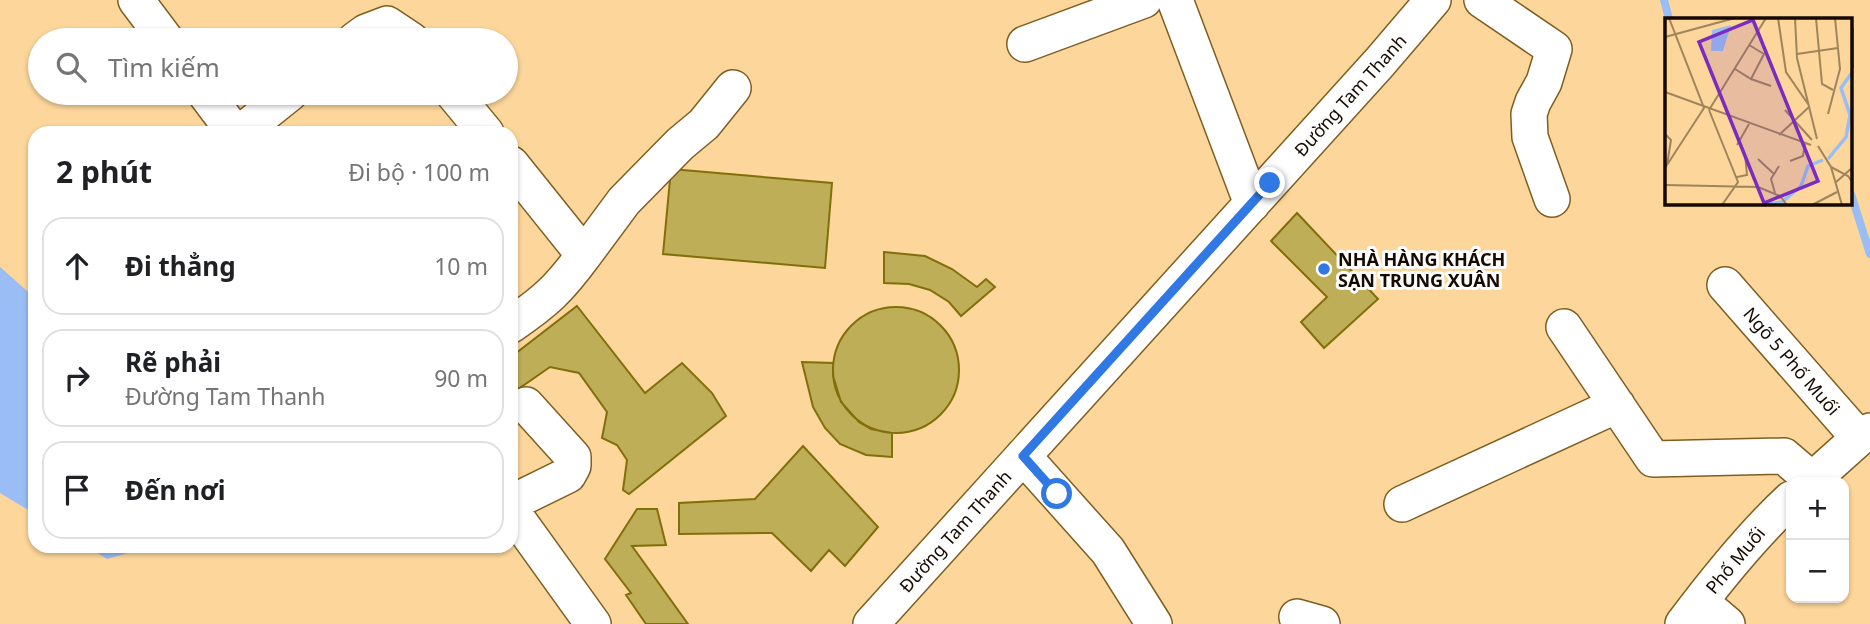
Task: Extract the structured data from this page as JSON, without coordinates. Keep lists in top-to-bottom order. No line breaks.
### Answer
{"streets":{"street":["Đường Tam Thanh","Ngõ 5 Phố Muối","Phố Muối"]},"crossings":[["Ngõ 5 Phố Muối","Phố Muối"]],"places":["NHÀ HÀNG KHÁCH SẠN TRUNG XUÂN"],"page":{"search":"Tìm kiếm","heading":["2 phút","Đi bộ · 100 m"],"list":[["Đi thẳng","10 m"],["Rẽ phải","Đường Tam Thanh","90 m"],"Đến nơi"],"map_buttons":["+","−"]}}
